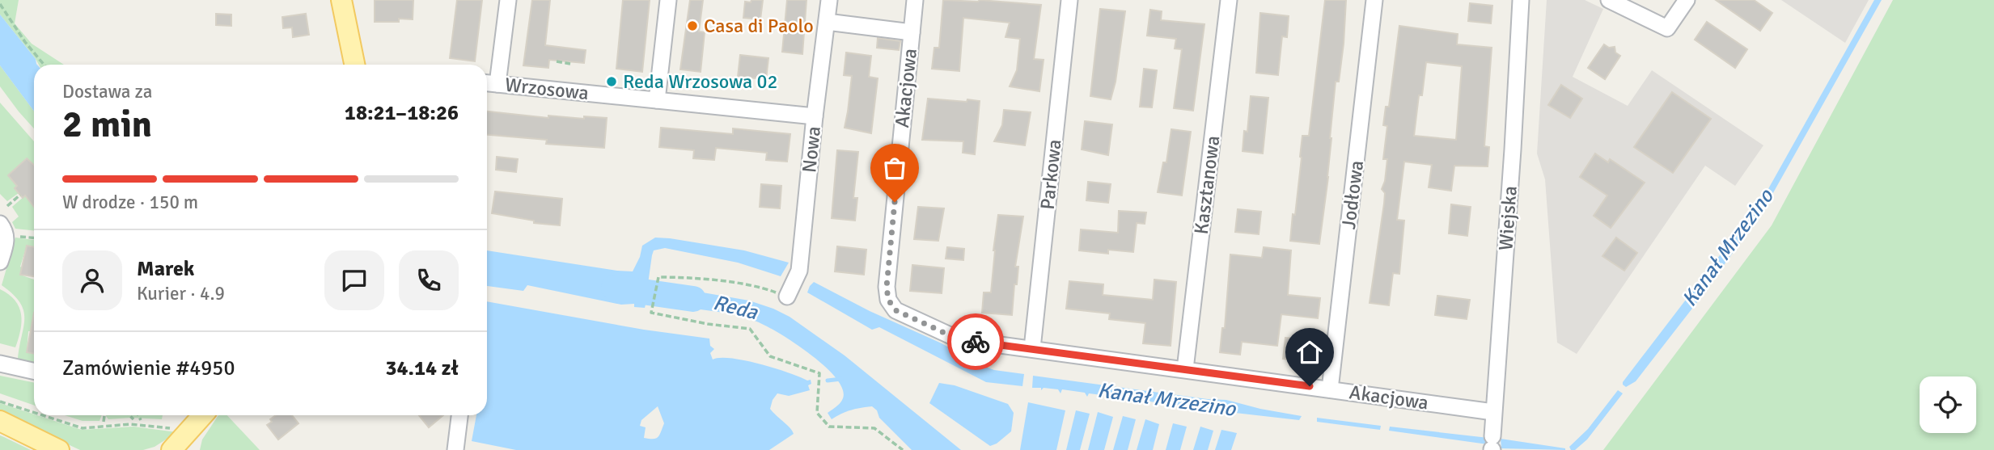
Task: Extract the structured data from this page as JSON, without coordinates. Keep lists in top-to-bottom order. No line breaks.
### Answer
{"streets":{"street":["Akacjowa","Wrzosowa","Nowa","Parkowa","Kasztanowa","Jodłowa","Wiejska"]},"crossings":[["Akacjowa","Parkowa"],["Akacjowa","Kasztanowa"],["Akacjowa","Jodłowa"],["Akacjowa","Wiejska"],["Wrzosowa","Nowa"]],"water":["Kanał Mrzezino","Reda"],"places":["Casa di Paolo","Reda Wrzosowa 02"],"page":{"heading":["2 min","Dostawa za","18:21–18:26"],"panel":["Marek","Kurier · 4.9","Zamówienie #4950","34.14 zł"],"bar":"W drodze · 150 m"}}
